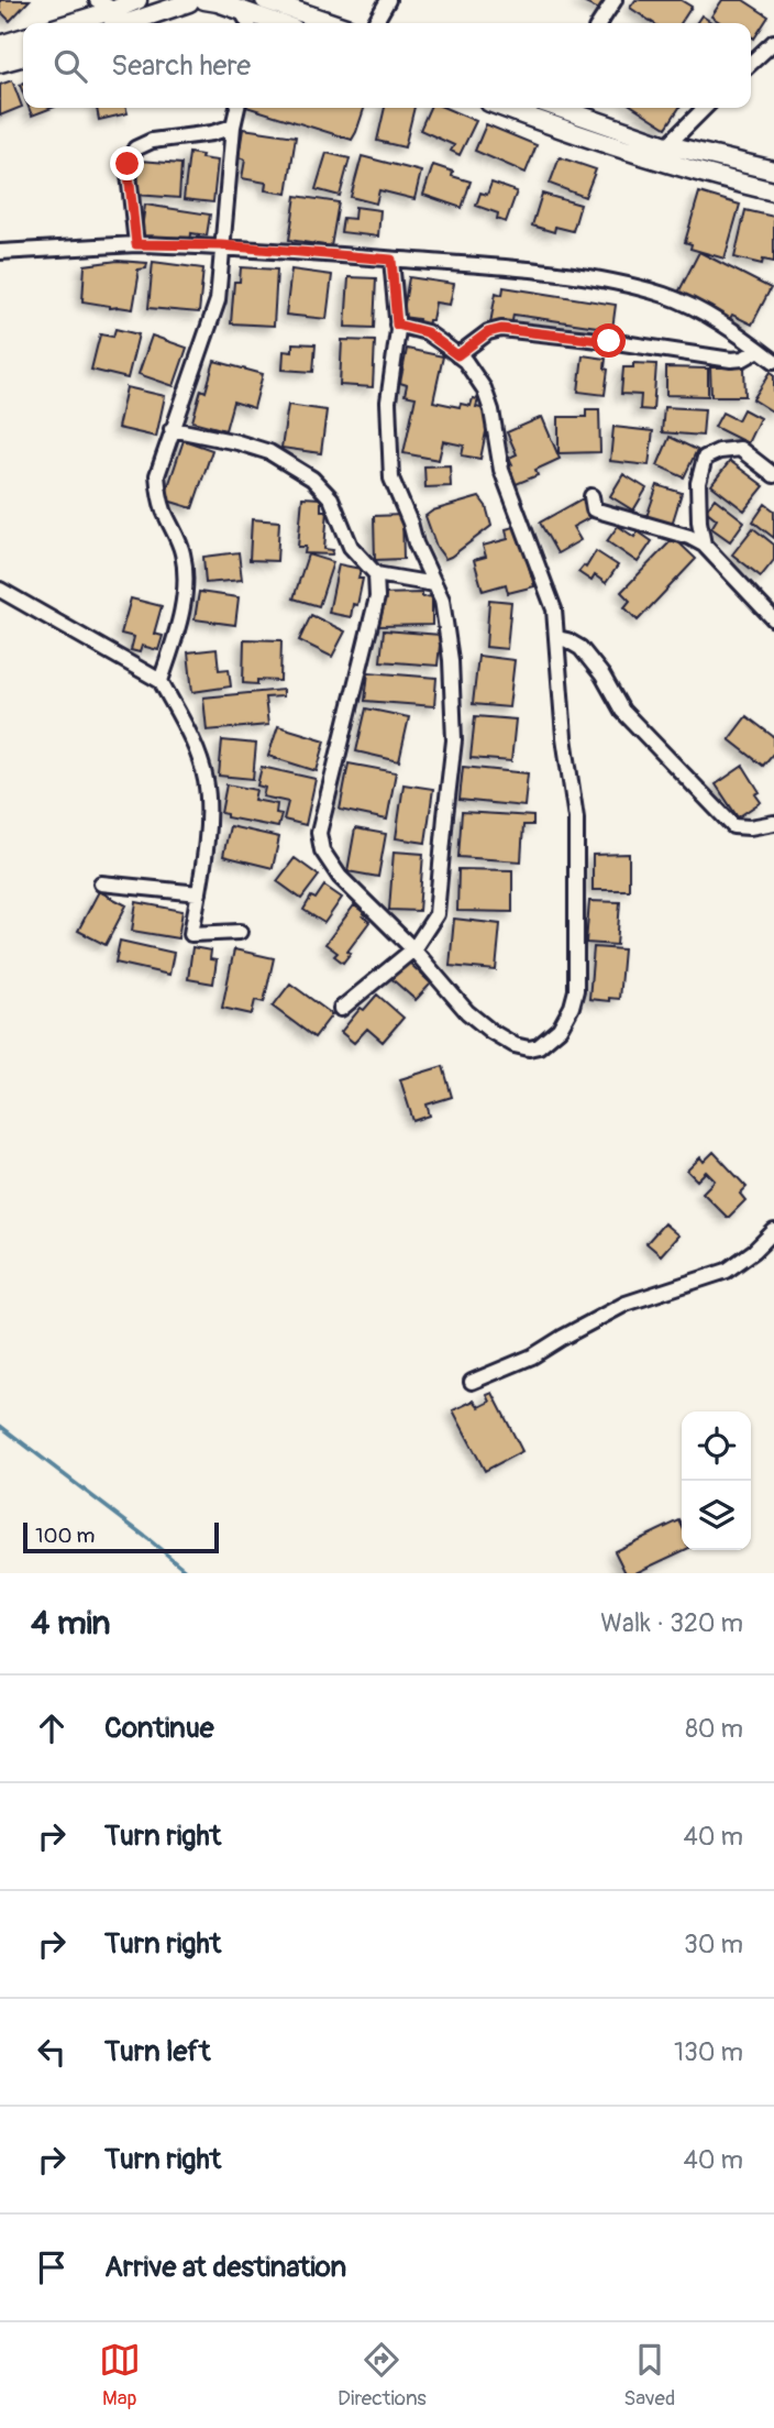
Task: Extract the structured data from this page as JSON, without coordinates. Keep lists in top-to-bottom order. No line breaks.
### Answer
{"scale_bar":"100 m","page":{"search":"Search here","scale":"100 m","heading":["4 min","Walk · 320 m"],"list":[["Continue","80 m"],["Turn right","40 m"],["Turn right","30 m"],["Turn left","130 m"],["Turn right","40 m"],"Arrive at destination"],"nav":["Map","Directions","Saved"]}}
